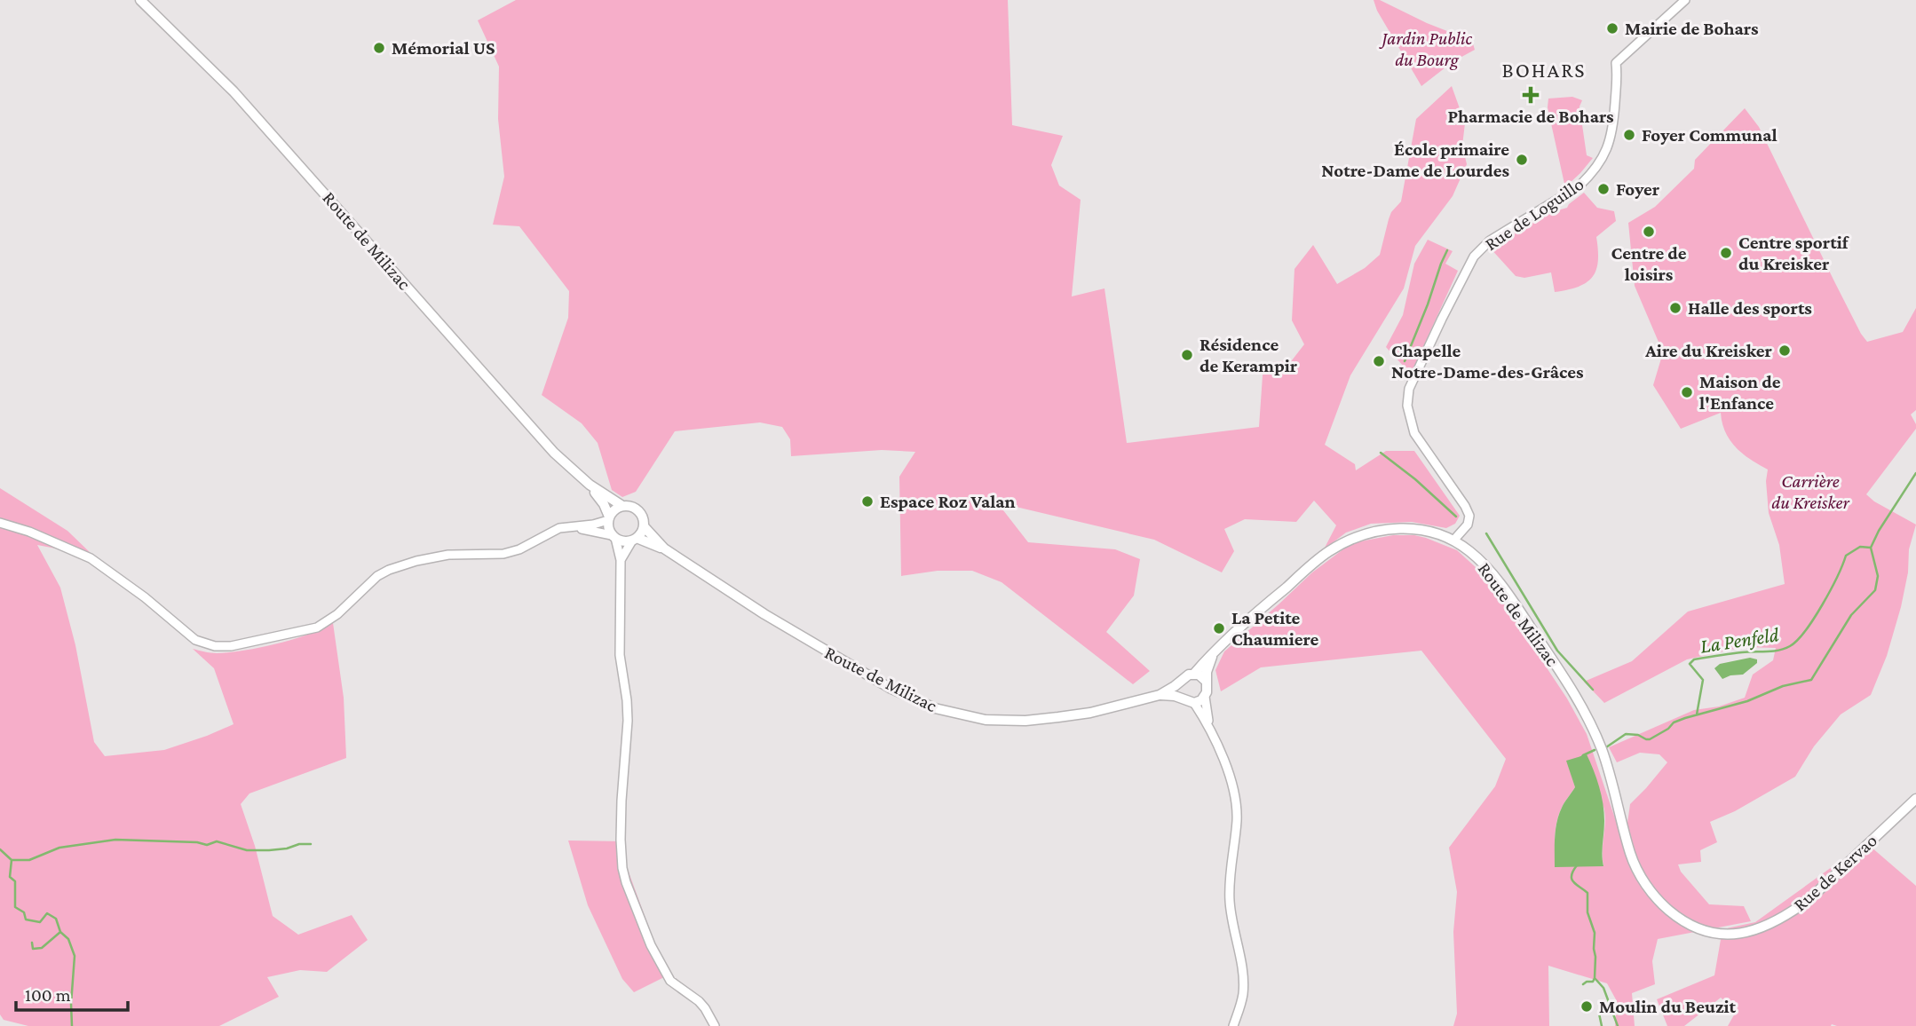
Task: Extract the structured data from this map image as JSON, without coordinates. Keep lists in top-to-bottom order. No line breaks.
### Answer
{"streets":{"main road":["Route de Milizac","Rue de Kervao"],"street":["Rue de Loguillo"]},"crossings":[["Rue de Loguillo","Route de Milizac"],["Route de Milizac","Rue de Kervao"]],"districts":["BOHARS"],"water":["La Penfeld"],"parks":["Jardin Public du Bourg","Carrière du Kreisker"],"places":{"other":["Mairie de Bohars","Mémorial US","Foyer Communal","École primaire Notre-Dame de Lourdes","Foyer","Centre de loisirs","Centre sportif du Kreisker","Halle des sports","Aire du Kreisker","Résidence de Kerampir","Chapelle Notre-Dame-des-Grâces","Maison de l'Enfance","Espace Roz Valan","La Petite Chaumiere","Moulin du Beuzit"],"health":["Pharmacie de Bohars"]},"scale_bar":"100 m"}
